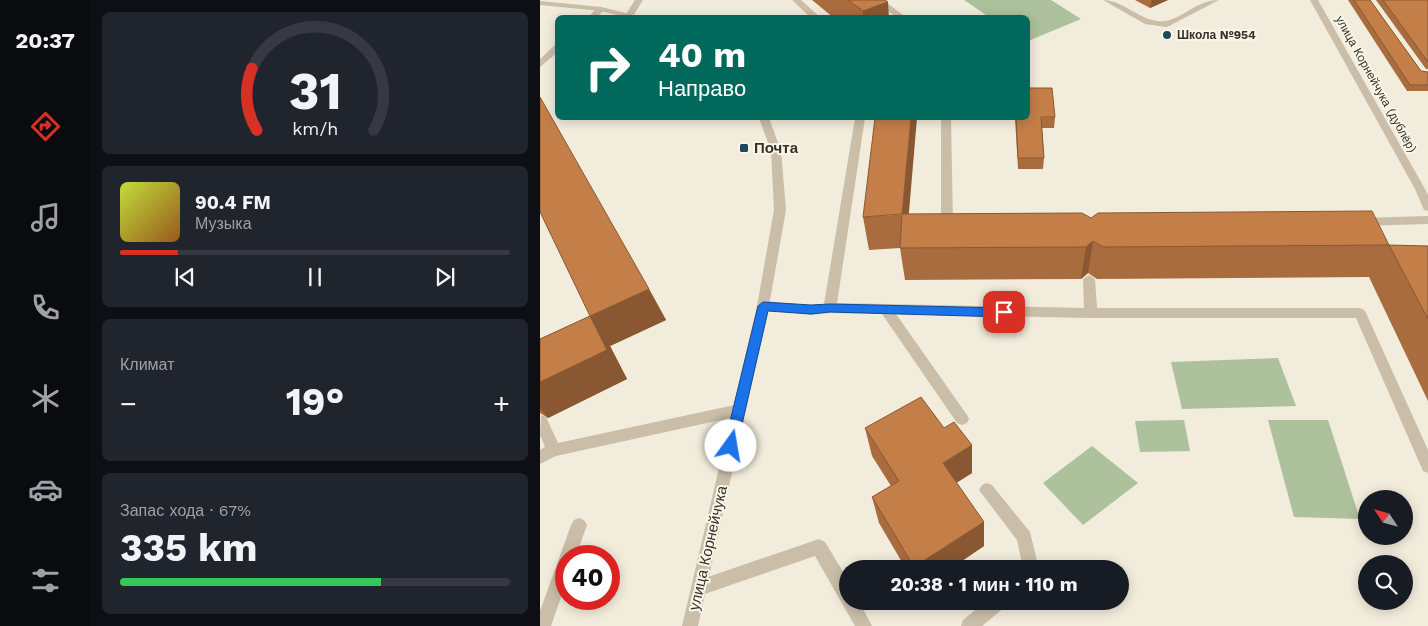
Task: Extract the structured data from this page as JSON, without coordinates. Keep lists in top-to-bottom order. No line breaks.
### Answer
{"streets":{"street":["улица Корнейчука (дублёр)","улица Корнейчука"]},"places":{"other":["Школа №954"],"transit":["Почта"]},"north":"top left","page":{"tabs":"20:37","turn":["40 m","Направо"],"song":["90.4 FM","Музыка"],"tile":["Климат",["Запас хода · 67%","335 km"]],"heat":["−","19°","+"],"limit":"40","trip":"20:38 · 1 мин · 110 m","gauge":["31","km/h"]}}
